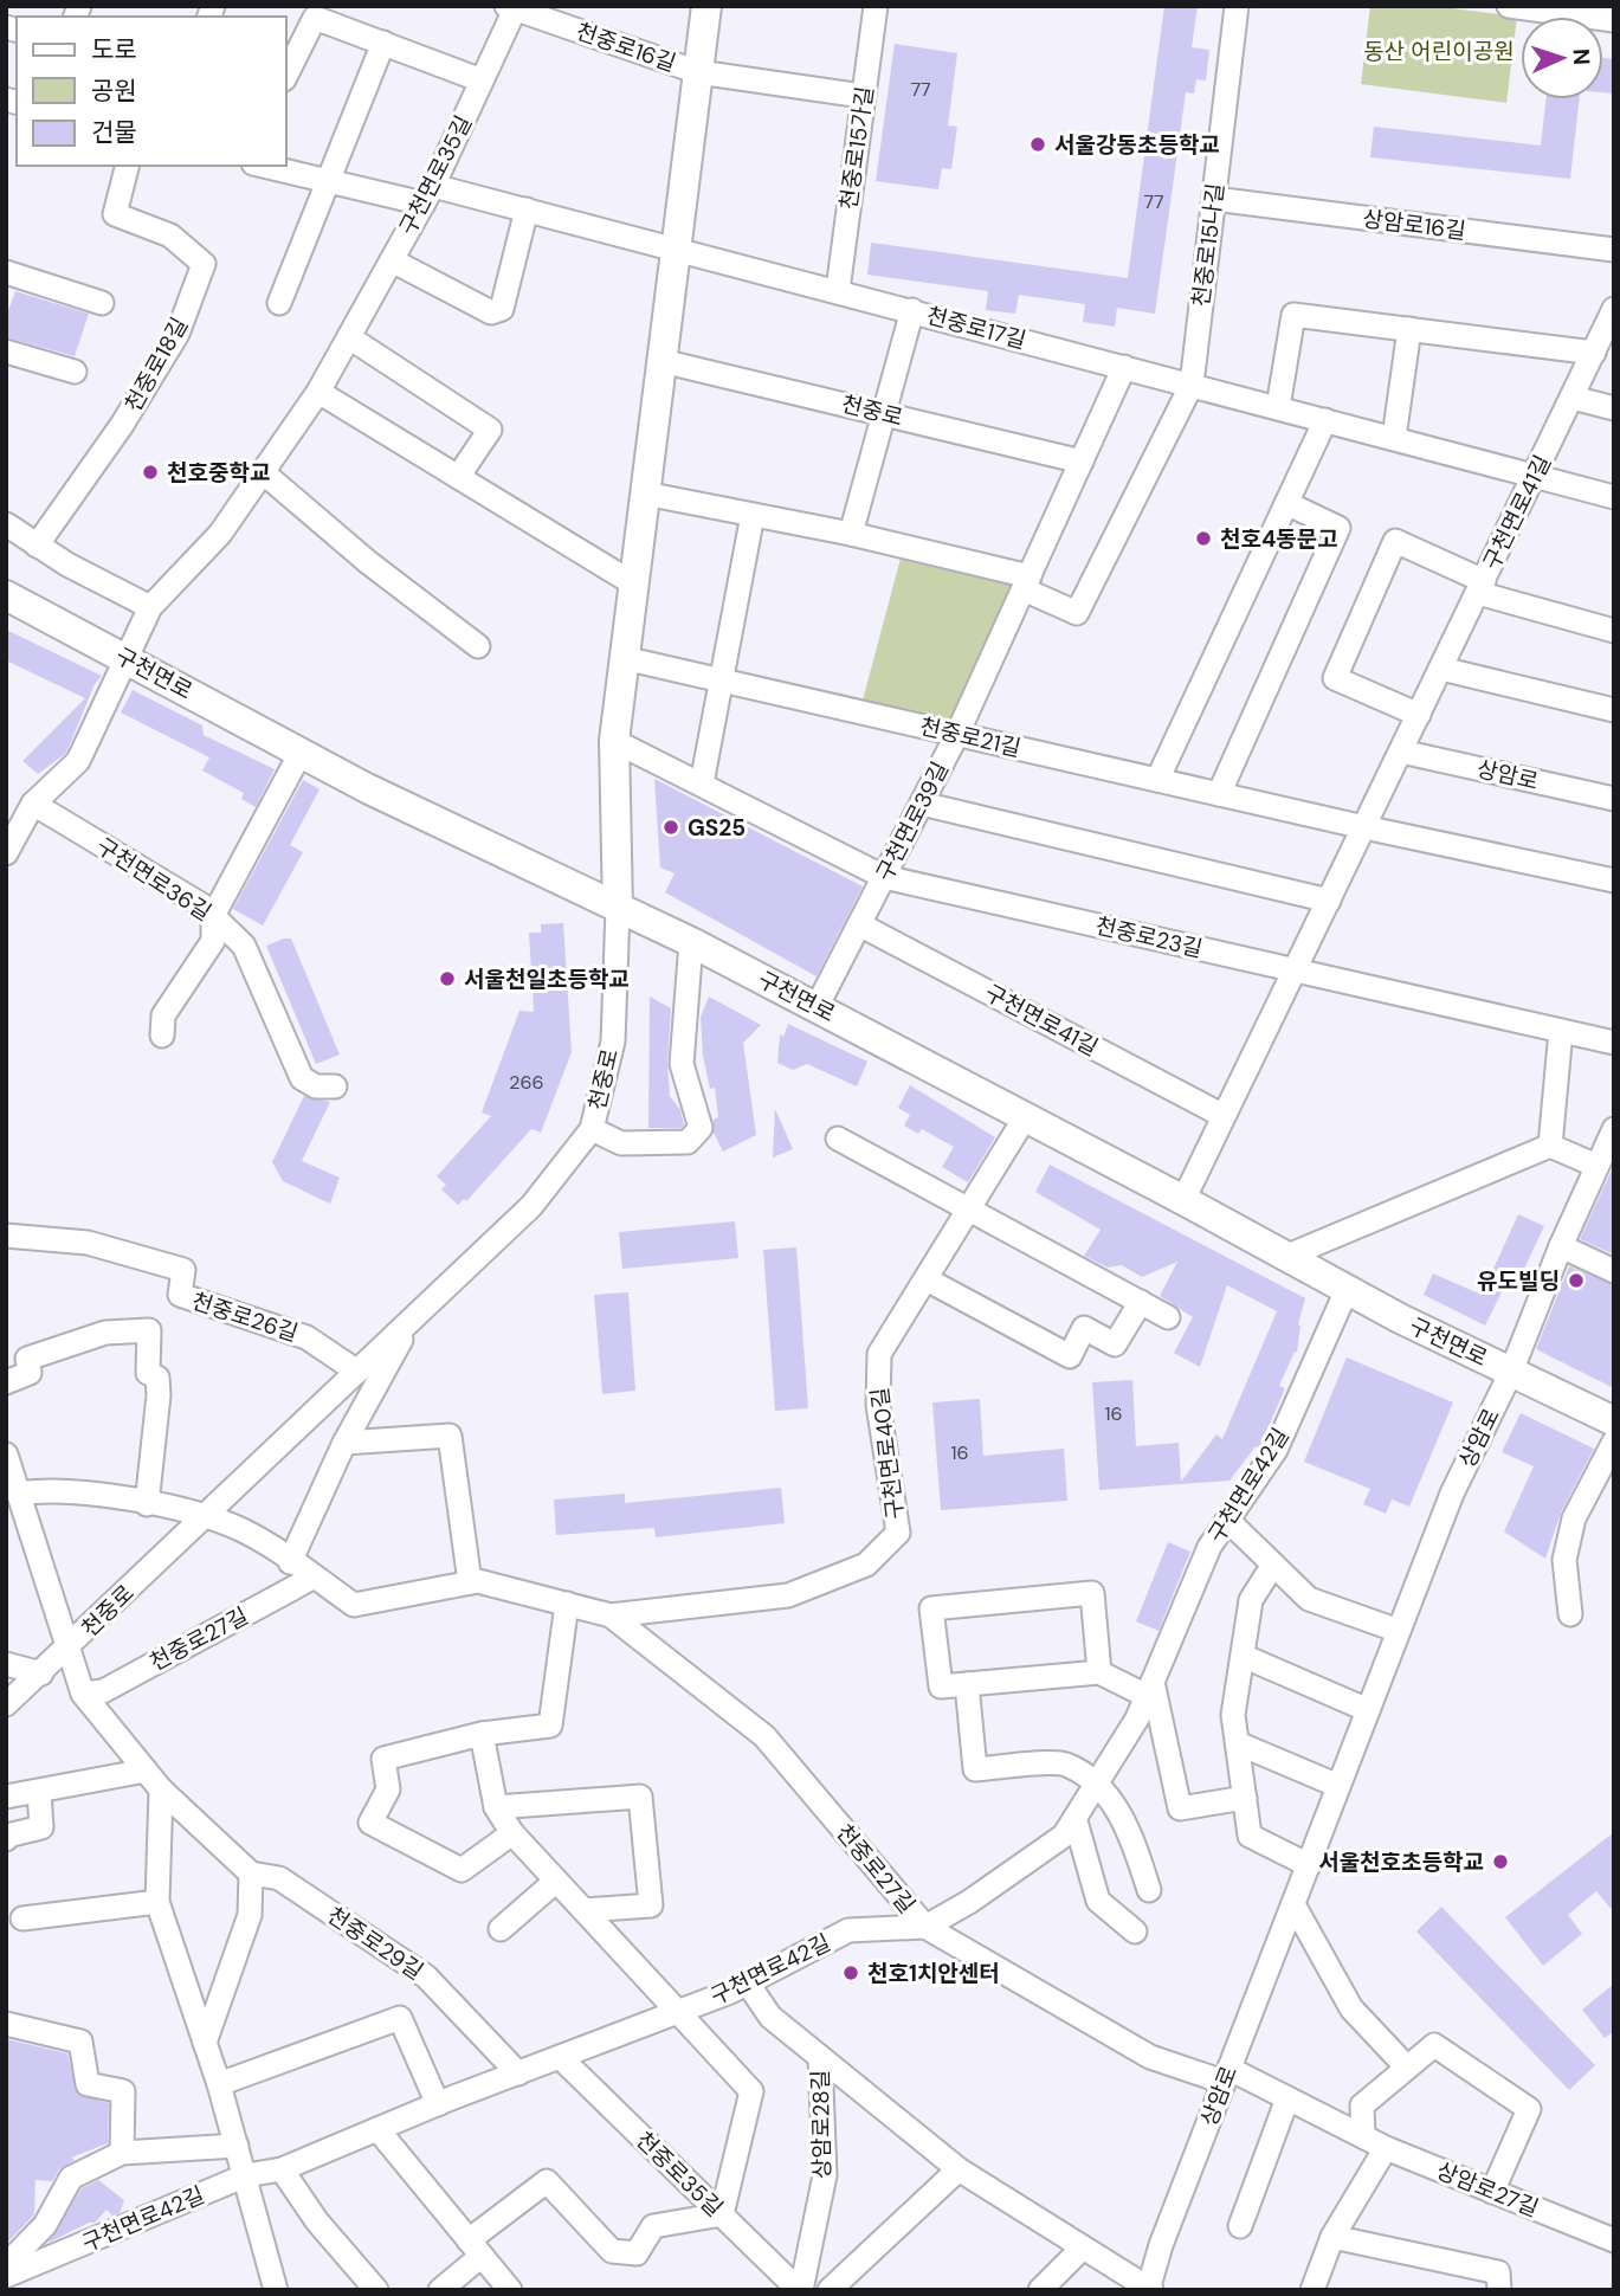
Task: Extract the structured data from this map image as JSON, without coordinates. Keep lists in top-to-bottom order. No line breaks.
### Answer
{"streets":{"main road":["천중로","구천면로"],"street":["천중로16길","천중로15가길","구천면로35길","상암로16길","천중로15나길","천중로17길","천중로18길","구천면로41길","천중로21길","상암로","구천면로39길","구천면로36길","천중로23길","천중로26길","구천면로40길","구천면로42길","천중로27길","천중로29길","상암로28길","천중로35길","상암로27길"]},"crossings":[["천중로16길","구천면로35길"],["천중로16길","천중로"],["천중로15가길","천중로17길"],["구천면로35길","구천면로"],["상암로16길","천중로15나길"],["천중로15나길","천중로17길"],["천중로17길","천중로"],["천중로17길","구천면로41길"],["천중로17길","구천면로39길"],["천중로","구천면로"],["천중로","천중로21길"],["천중로","구천면로39길"],["천중로","천중로23길"],["천중로","천중로26길"],["천중로","천중로27길"],["천중로","천중로29길"],["구천면로41길","구천면로"],["구천면로41길","천중로21길"],["구천면로41길","상암로"],["구천면로41길","구천면로39길"],["구천면로41길","천중로23길"],["구천면로","상암로"],["구천면로","구천면로39길"],["구천면로","구천면로40길"],["구천면로","구천면로42길"],["천중로21길","구천면로39길"],["상암로","천중로27길"],["상암로","상암로28길"],["상암로","상암로27길"],["구천면로39길","천중로23길"],["구천면로40길","천중로27길"],["구천면로42길","천중로27길"],["구천면로42길","천중로29길"],["구천면로42길","상암로28길"],["구천면로42길","천중로35길"],["천중로27길","천중로29길"],["천중로27길","상암로27길"],["상암로28길","천중로35길"]],"parks":["동산 어린이공원"],"places":["서울강동초등학교","천호중학교","천호4동문고","GS25","서울천일초등학교","유도빌딩","서울천호초등학교","천호1치안센터"],"house_numbers":["77","77","266","16","16"],"legend":["도로","공원","건물"],"north":"right"}
